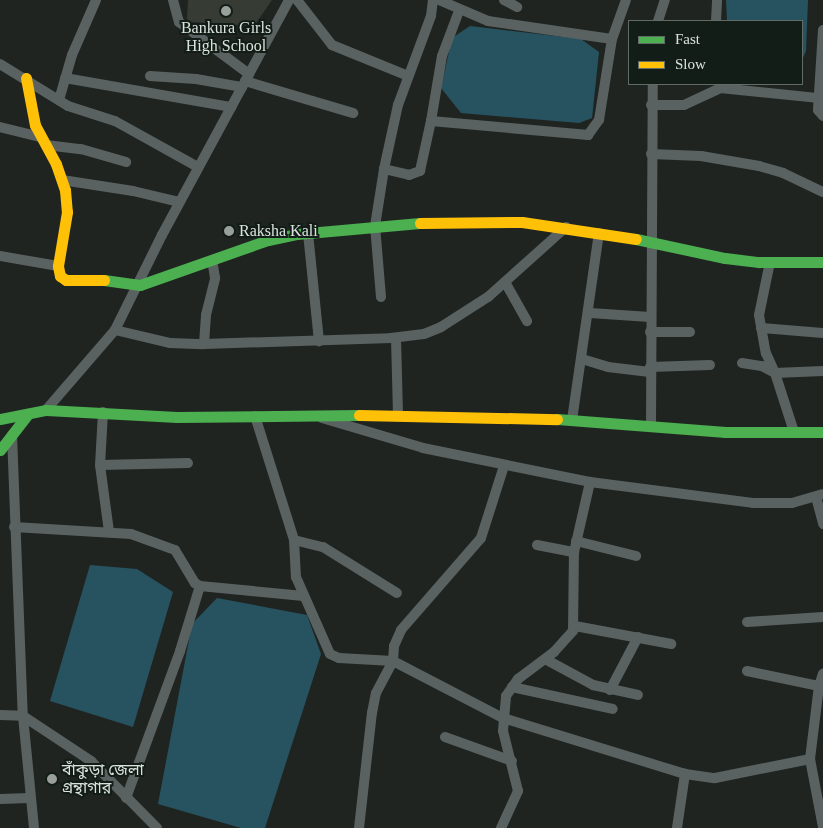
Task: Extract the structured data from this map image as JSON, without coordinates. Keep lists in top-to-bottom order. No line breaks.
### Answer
{"places":["Bankura Girls High School","Raksha Kali","বাঁকুড়া জেলা গ্ৰন্থাগার"],"legend":["Fast","Slow"]}
